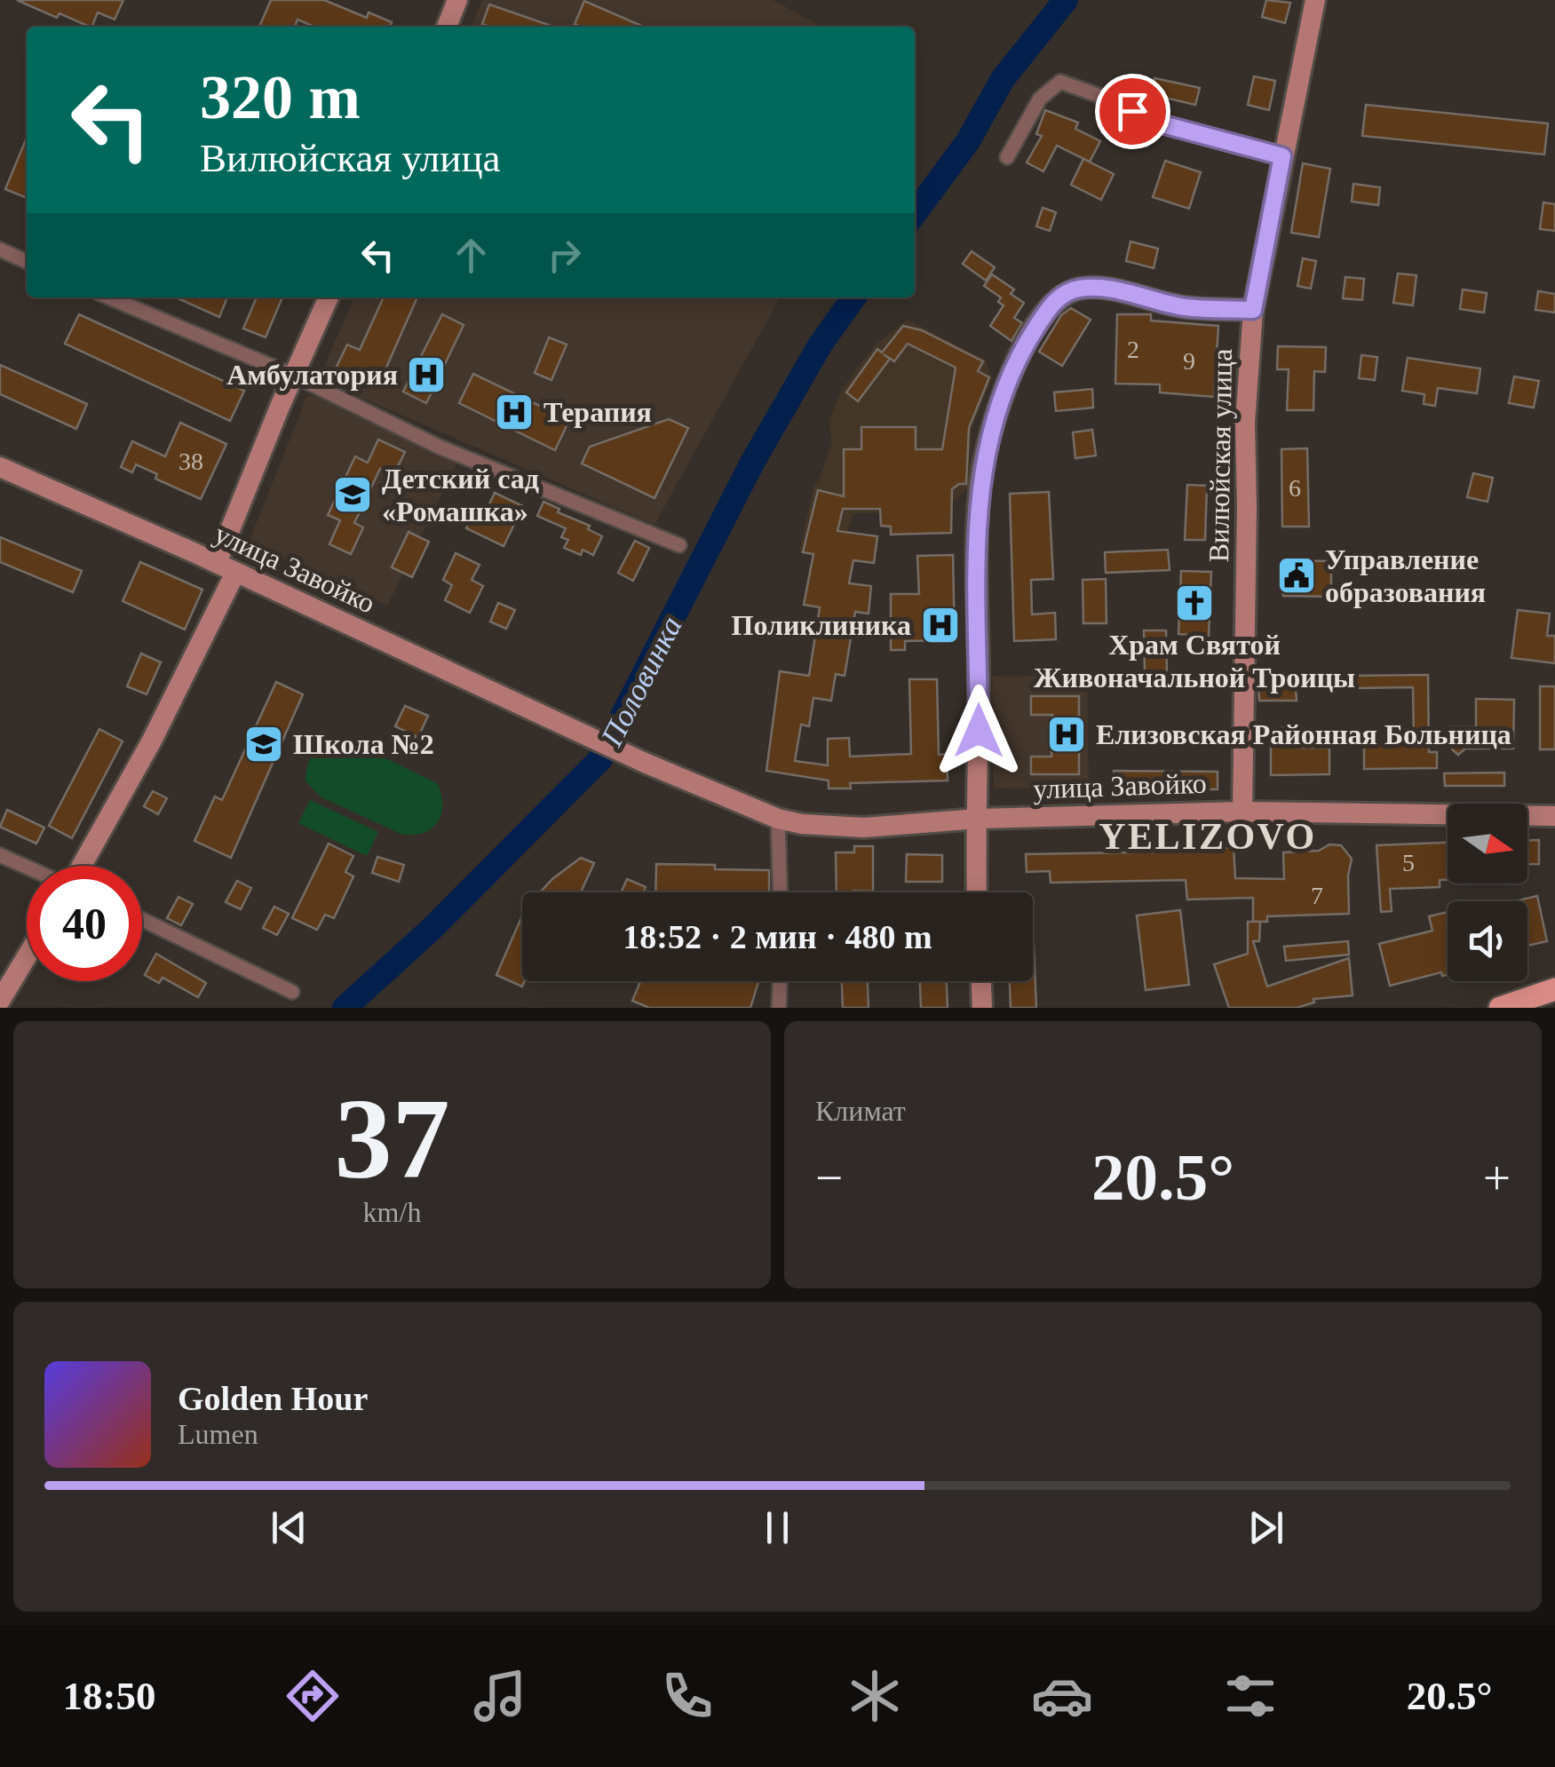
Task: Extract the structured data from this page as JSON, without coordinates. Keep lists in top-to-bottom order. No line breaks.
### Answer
{"streets":{"street":["Вилюйская улица","улица Завойко"]},"crossings":[["Вилюйская улица","улица Завойко"]],"districts":["YELIZOVO"],"water":["Половинка"],"places":{"hospital":["Амбулатория","Терапия","Поликлиника","Елизовская Районная Больница"],"school or university":["Детский сад «Ромашка»","Школа №2"],"public building":["Управление образования"],"church":["Храм Святой Живоначальной Троицы"]},"house_numbers":["2","9","38","6","5","7"],"north":"right","page":{"turn":["320 m","Вилюйская улица"],"limit":"40","trip":"18:52 · 2 мин · 480 m","tile":[["37","km/h"],"Климат"],"heat":["−","20.5°","+"],"song":["Golden Hour","Lumen"],"tabs":["18:50","20.5°"]}}
